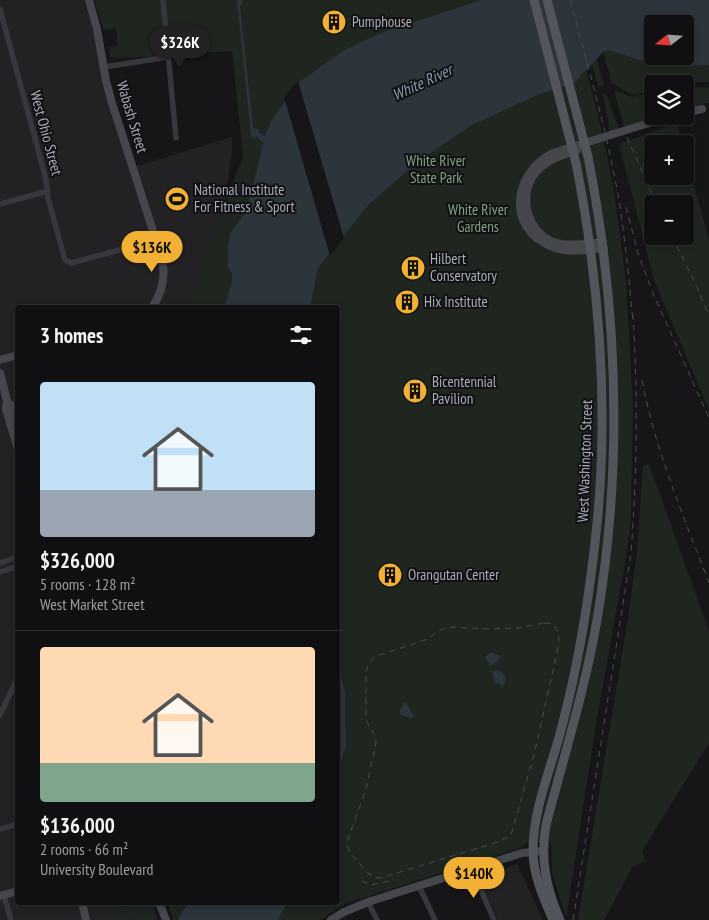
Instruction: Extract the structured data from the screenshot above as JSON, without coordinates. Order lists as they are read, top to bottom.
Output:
{
  "streets": {
    "main road": ["West Washington Street"],
    "street": ["Wabash Street", "West Ohio Street"]
  },
  "crossings": [
    ["Wabash Street", "West Ohio Street"]
  ],
  "water": ["White River"],
  "parks": ["White River State Park", "White River Gardens"],
  "places": {
    "building": [
      "Pumphouse",
      "Hilbert Conservatory",
      "Hix Institute",
      "Bicentennial Pavilion",
      "Orangutan Center"
    ],
    "sports": ["National Institute For Fitness & Sport"]
  },
  "north": "left",
  "page": {
    "map_buttons": ["+", "−"],
    "price": ["$326K", "$136K", "$140K"],
    "heading": "3 homes",
    "list": [
      {
        "name": "$326,000",
        "note": "5 rooms · 128 m² · West Market Street"
      },
      {
        "name": "$136,000",
        "note": "2 rooms · 66 m² · University Boulevard"
      }
    ]
  }
}
